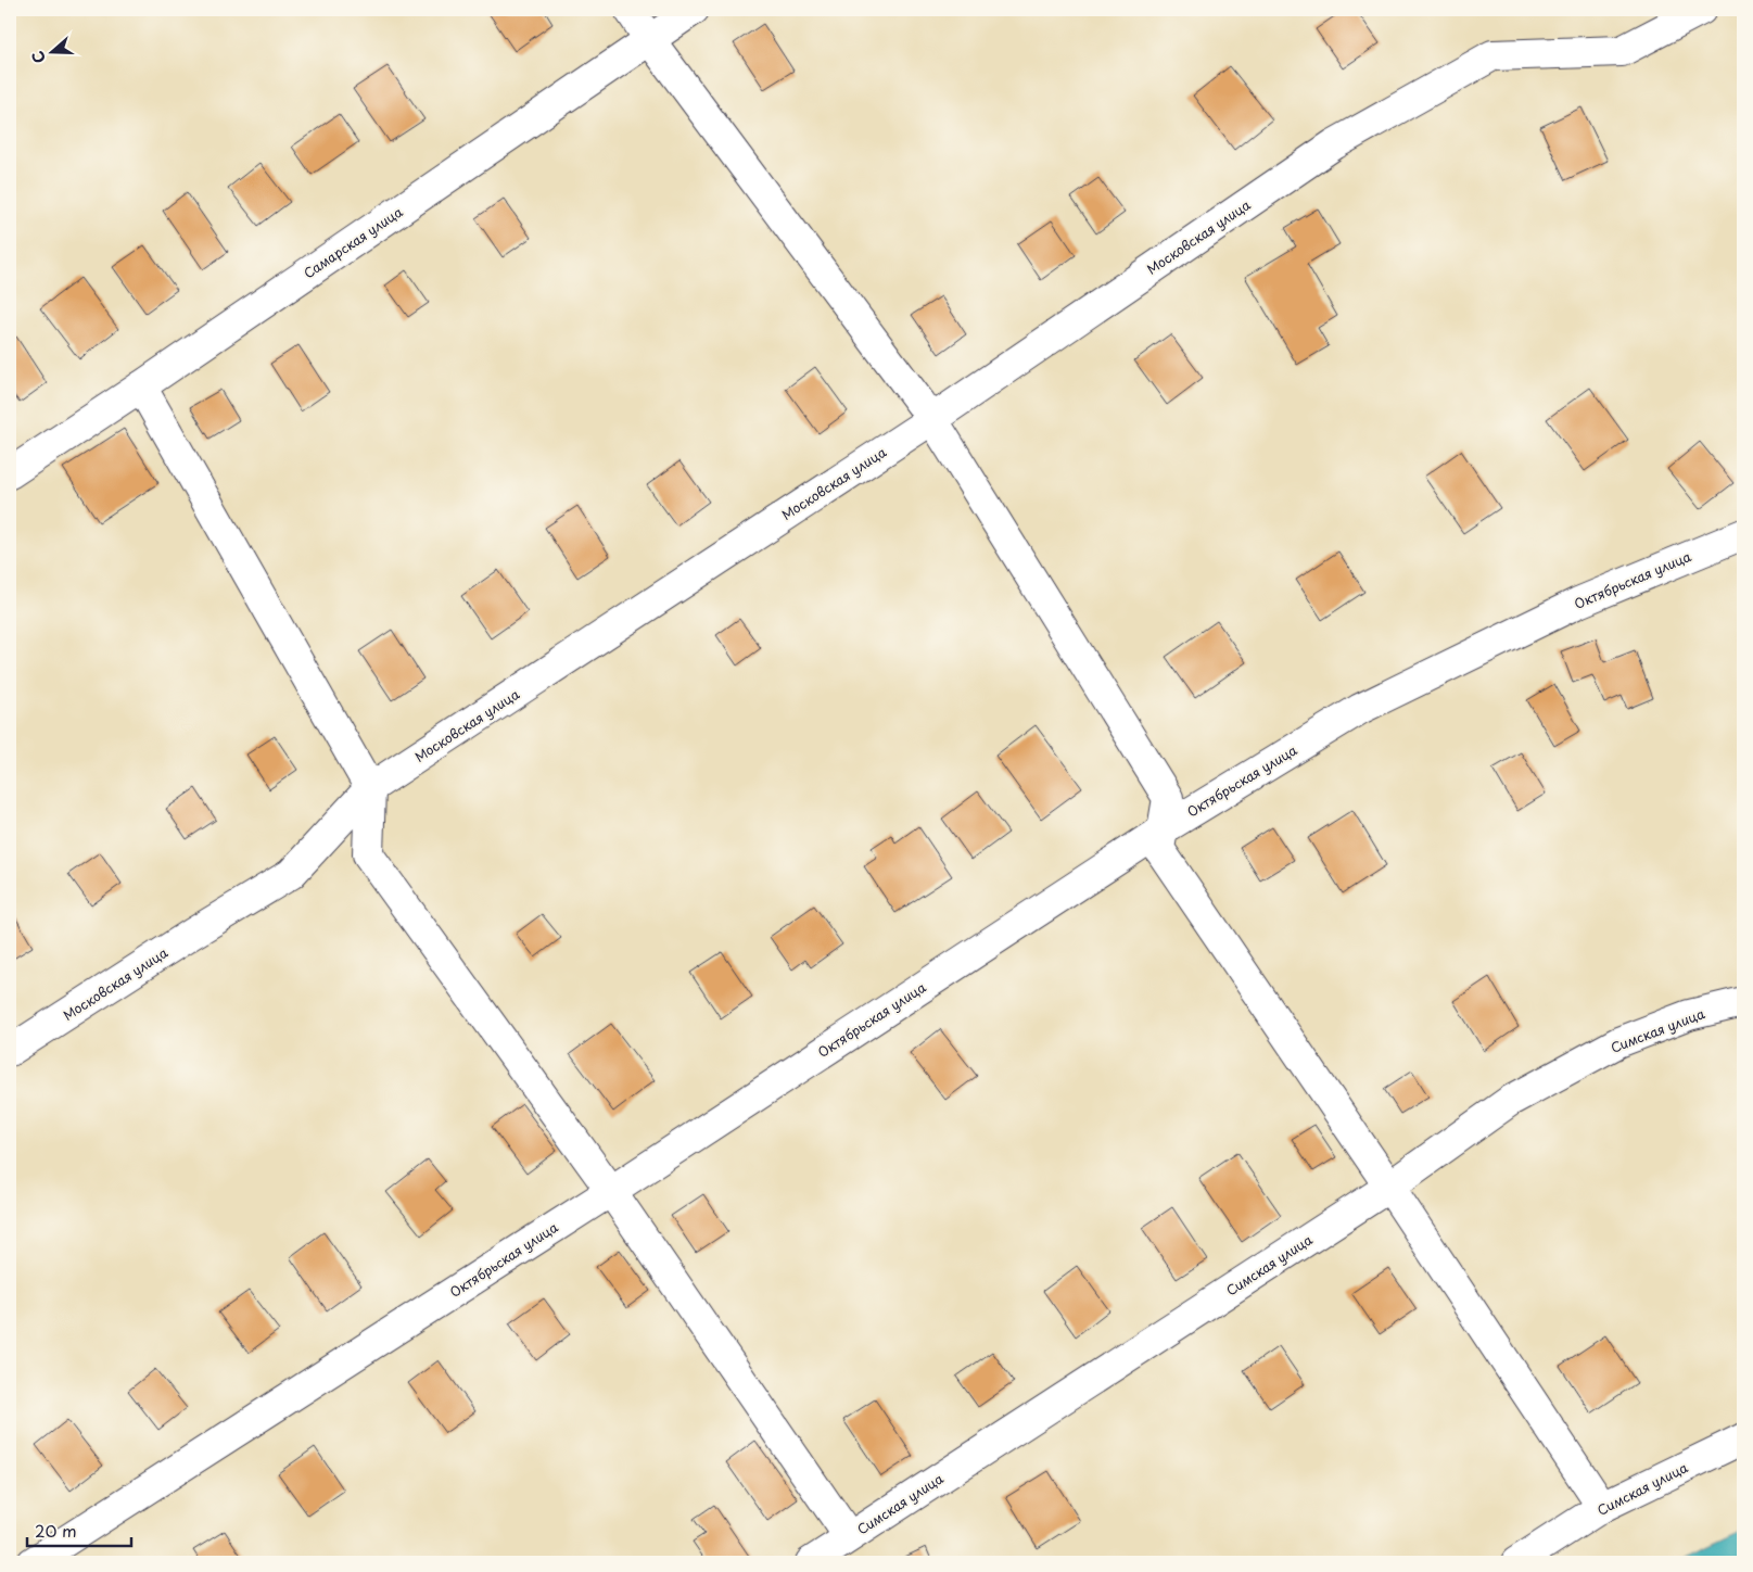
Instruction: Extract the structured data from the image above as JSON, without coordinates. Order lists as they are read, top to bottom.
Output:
{
  "streets": {
    "street": [
      "Московская улица",
      "Самарская улица",
      "Октябрьская улица",
      "Симская улица"
    ]
  },
  "scale_bar": "20 m",
  "north": "left"
}
